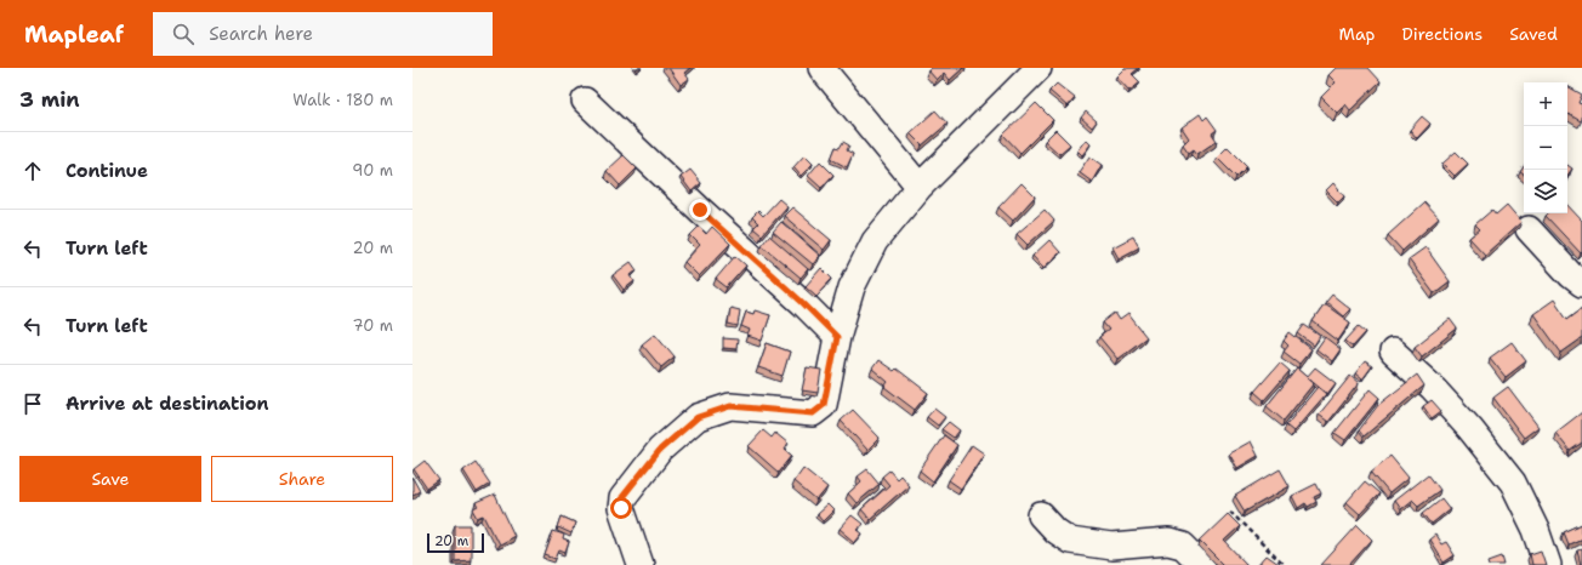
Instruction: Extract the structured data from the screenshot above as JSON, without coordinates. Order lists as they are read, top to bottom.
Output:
{
  "scale_bar": "20 m",
  "page": {
    "header": "Mapleaf",
    "search": "Search here",
    "nav": ["Map", "Directions", "Saved"],
    "heading": ["3 min", "Walk · 180 m"],
    "map_buttons": ["+", "−"],
    "list": [
      ["Continue", "90 m"],
      ["Turn left", "20 m"],
      ["Turn left", "70 m"],
      "Arrive at destination"
    ],
    "buttons": ["Save", "Share"],
    "scale": "20 m"
  }
}
